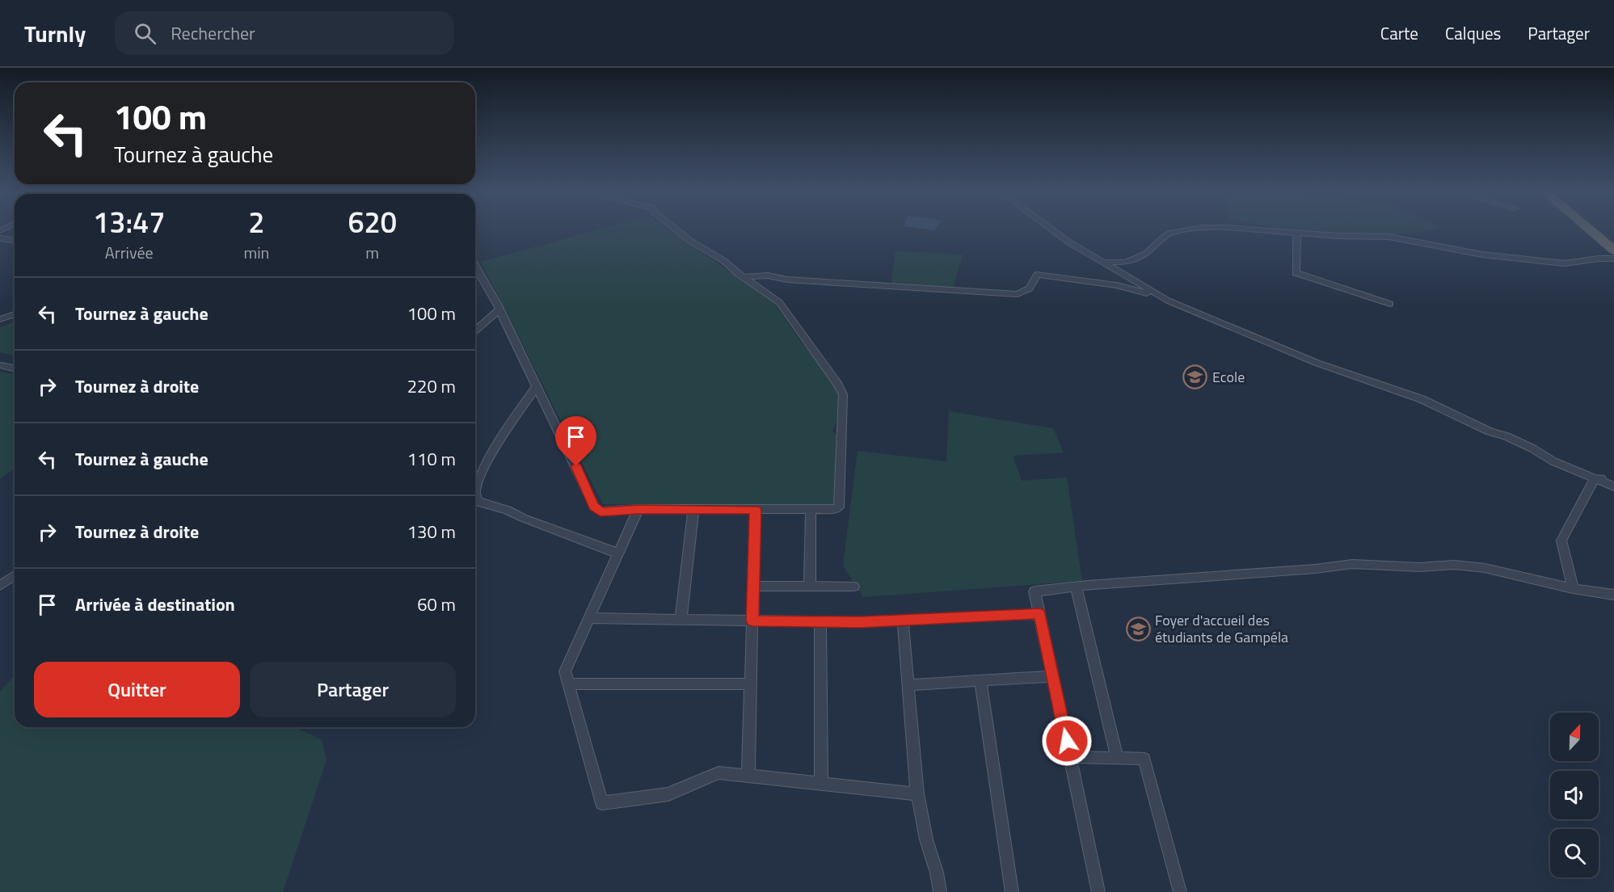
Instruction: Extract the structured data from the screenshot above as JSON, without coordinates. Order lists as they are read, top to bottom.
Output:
{
  "places": {
    "school or university": ["Ecole", "Foyer d'accueil des étudiants de Gampéla"]
  },
  "north": "top",
  "page": {
    "header": "Turnly",
    "search": "Rechercher",
    "nav": ["Carte", "Calques", "Partager"],
    "turn": ["100 m", "Tournez à gauche"],
    "eta": [
      "13:47",
      "Arrivée",
      "2",
      "min",
      "620",
      "m"
    ],
    "list": [
      {
        "name": "Tournez à gauche",
        "value": "100 m"
      },
      {
        "name": "Tournez à droite",
        "value": "220 m"
      },
      {
        "name": "Tournez à gauche",
        "value": "110 m"
      },
      {
        "name": "Tournez à droite",
        "value": "130 m"
      },
      {
        "name": "Arrivée à destination",
        "value": "60 m"
      }
    ],
    "buttons": ["Quitter", "Partager"]
  }
}
